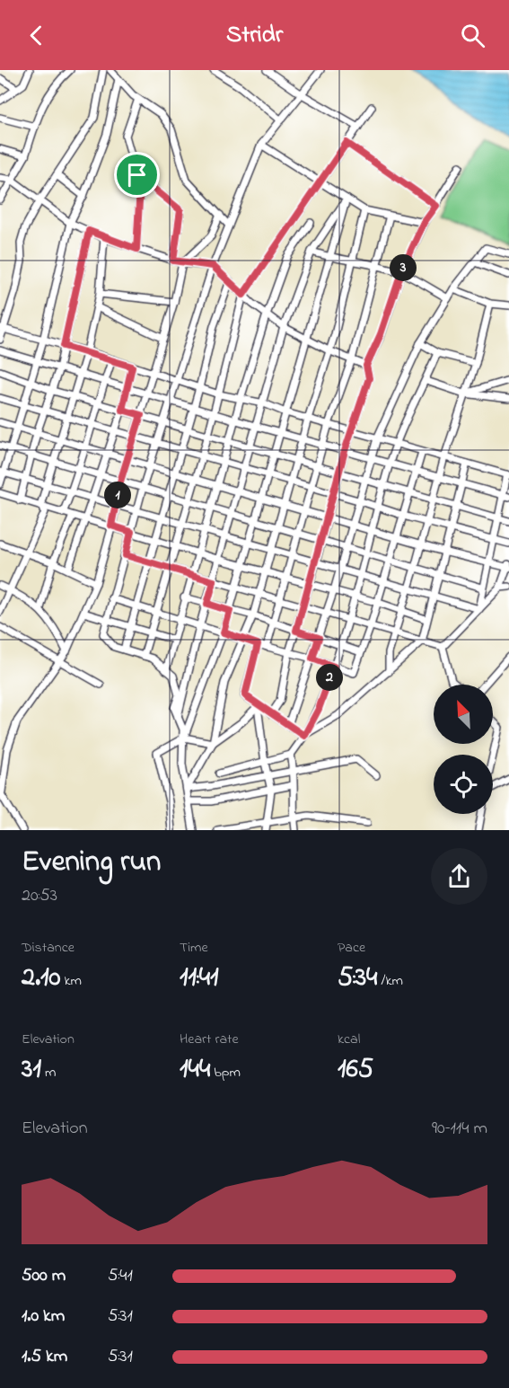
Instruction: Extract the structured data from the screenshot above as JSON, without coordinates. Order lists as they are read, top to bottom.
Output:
{
  "north": "top left",
  "page": {
    "header": "Stridr",
    "pins": ["3", "1", "2"],
    "heading": ["Evening run", "20:53"],
    "stats": [
      ["Distance", "2.10 km"],
      ["Time", "11:41"],
      ["Pace", "5:34 /km"],
      ["Elevation", "31 m"],
      ["Heart rate", "144 bpm"],
      ["kcal", "165"]
    ],
    "chart": ["Elevation", "90–114 m"],
    "list": [
      {
        "name": "500 m",
        "note": "5:41"
      },
      {
        "name": "1.0 km",
        "note": "5:31"
      },
      {
        "name": "1.5 km",
        "note": "5:31"
      }
    ]
  }
}
